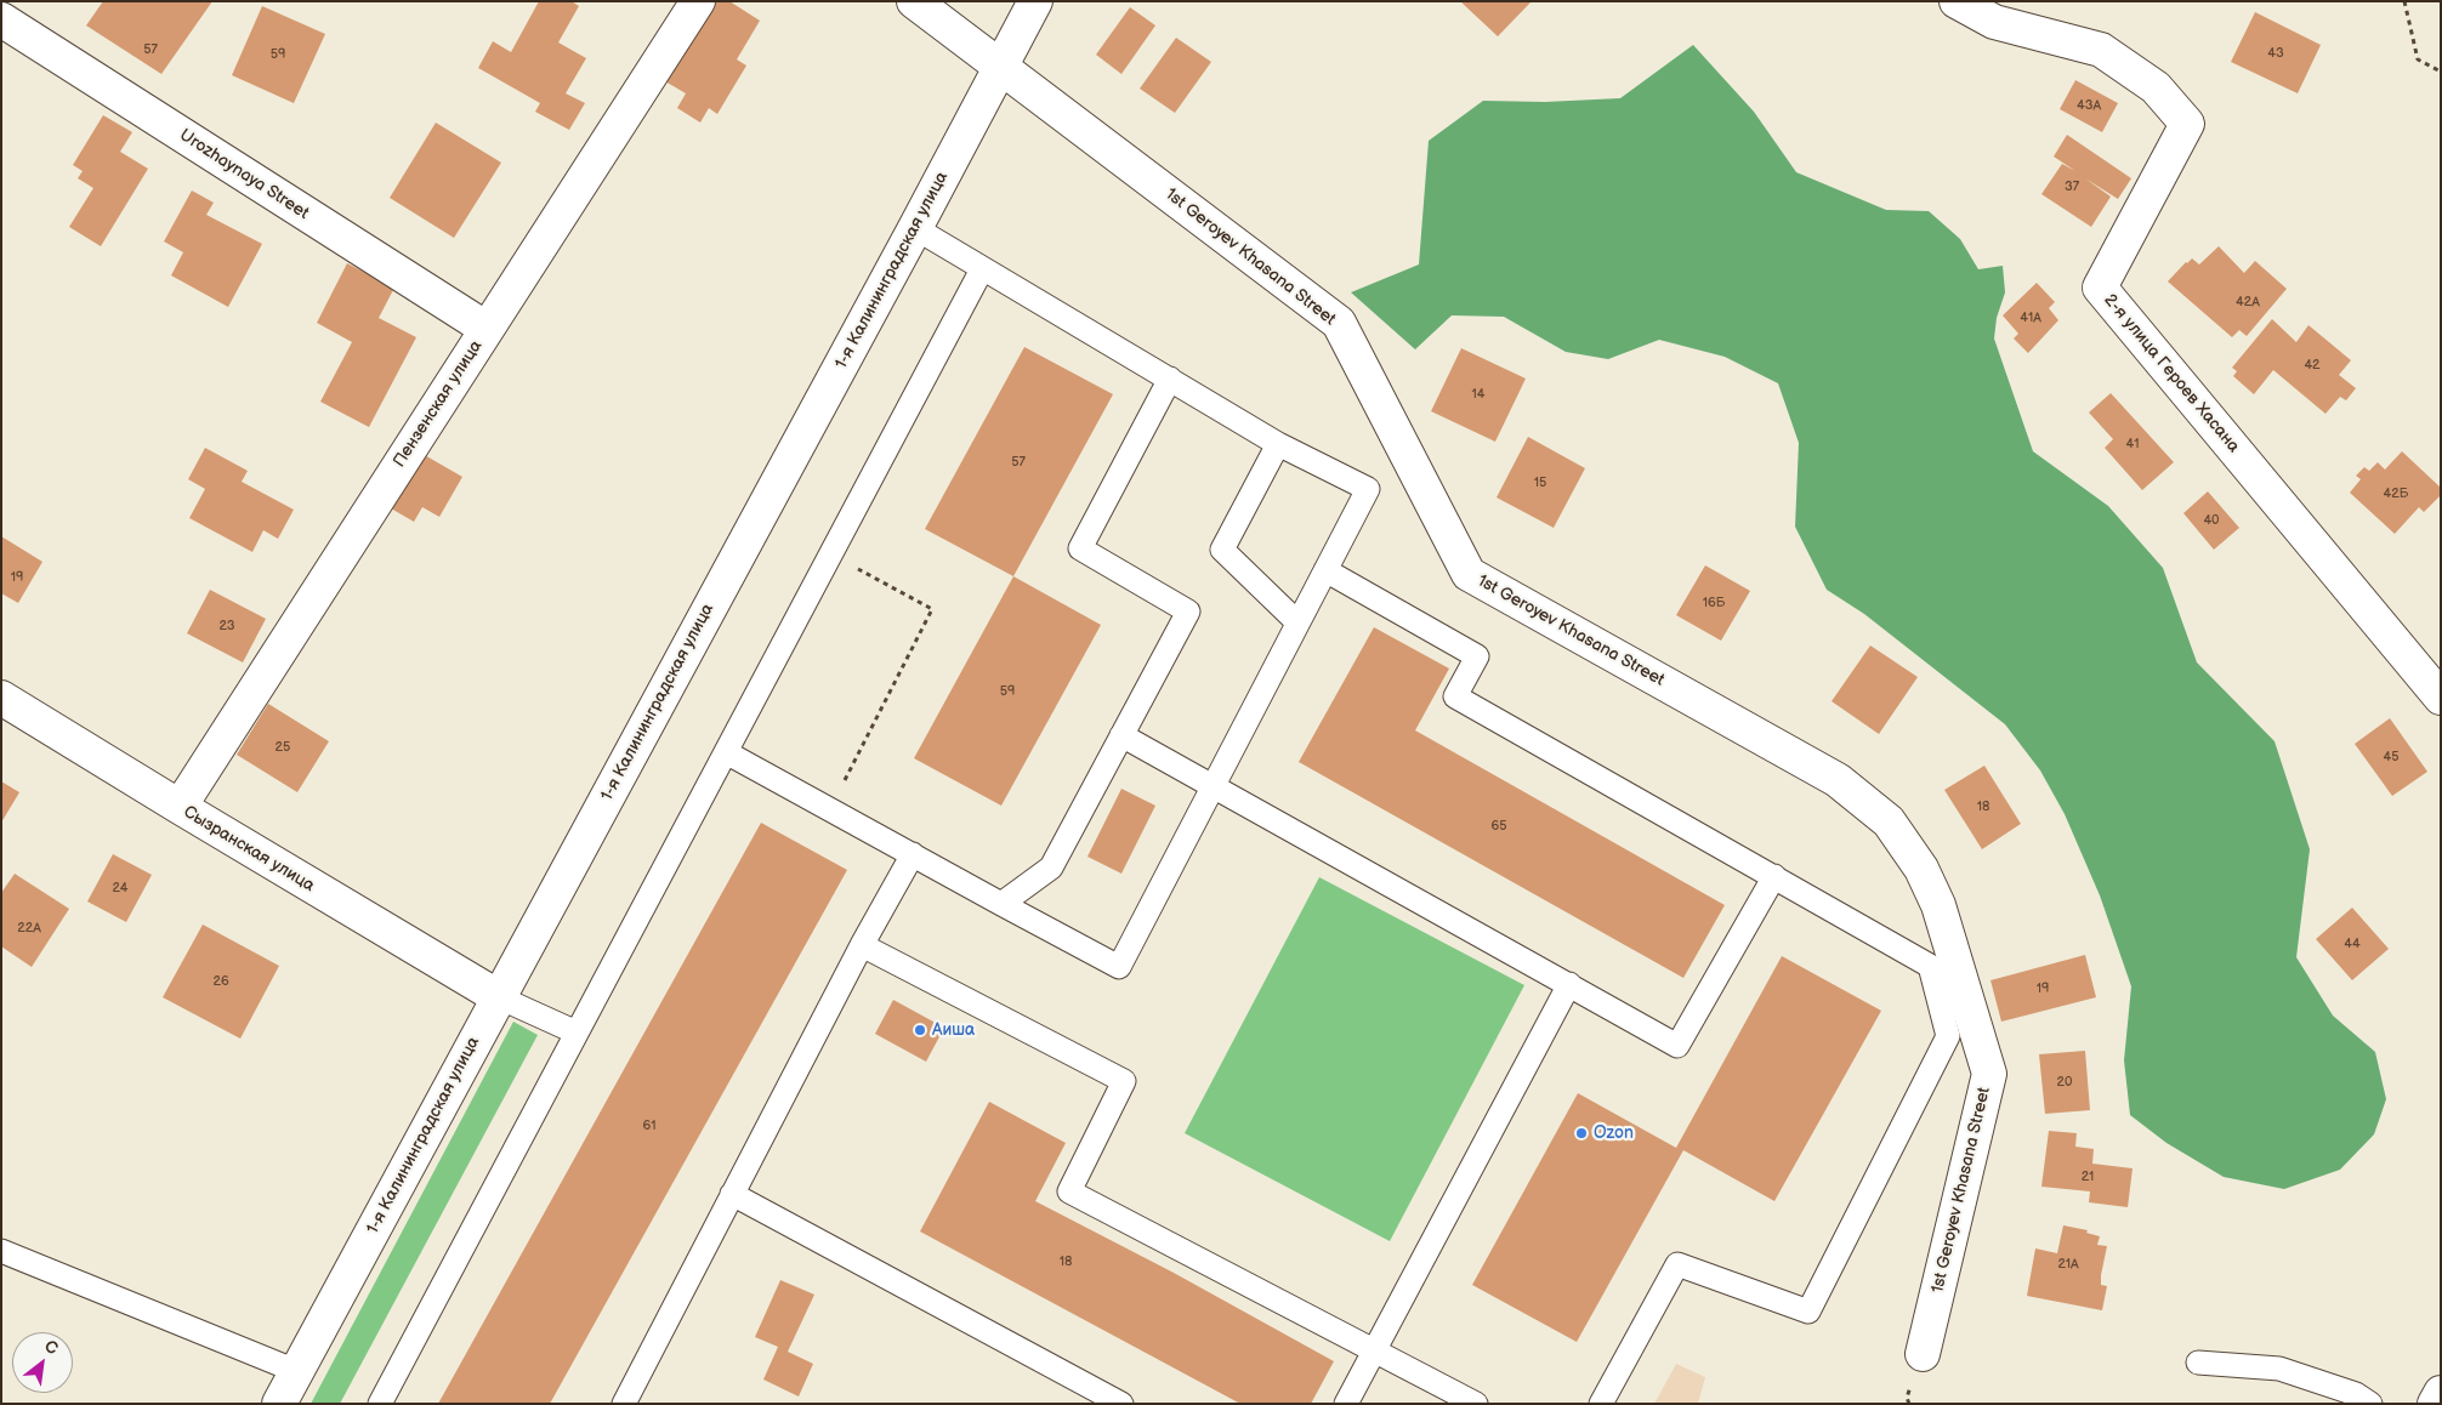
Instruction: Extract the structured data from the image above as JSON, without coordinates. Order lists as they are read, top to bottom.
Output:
{
  "streets": {
    "street": [
      "Urozhaynaya Street",
      "1st Geroyev Khasana Street",
      "1-я Калининградская улица",
      "2-я улица Героев Хасана",
      "Пензенская улица",
      "Сызранская улица"
    ]
  },
  "crossings": [
    ["Urozhaynaya Street", "Пензенская улица"],
    ["1st Geroyev Khasana Street", "1-я Калининградская улица"],
    ["1-я Калининградская улица", "Сызранская улица"],
    ["Пензенская улица", "Сызранская улица"]
  ],
  "places": ["Аиша", "Ozon"],
  "house_numbers": [
    "57",
    "43",
    "59",
    "43А",
    "37",
    "42А",
    "41А",
    "42",
    "14",
    "41",
    "57",
    "15",
    "42Б",
    "40",
    "19",
    "16Б",
    "23",
    "59",
    "25",
    "45",
    "18",
    "65",
    "24",
    "22А",
    "44",
    "26",
    "19",
    "20",
    "61",
    "21",
    "18",
    "21А"
  ],
  "north": "top right"
}
